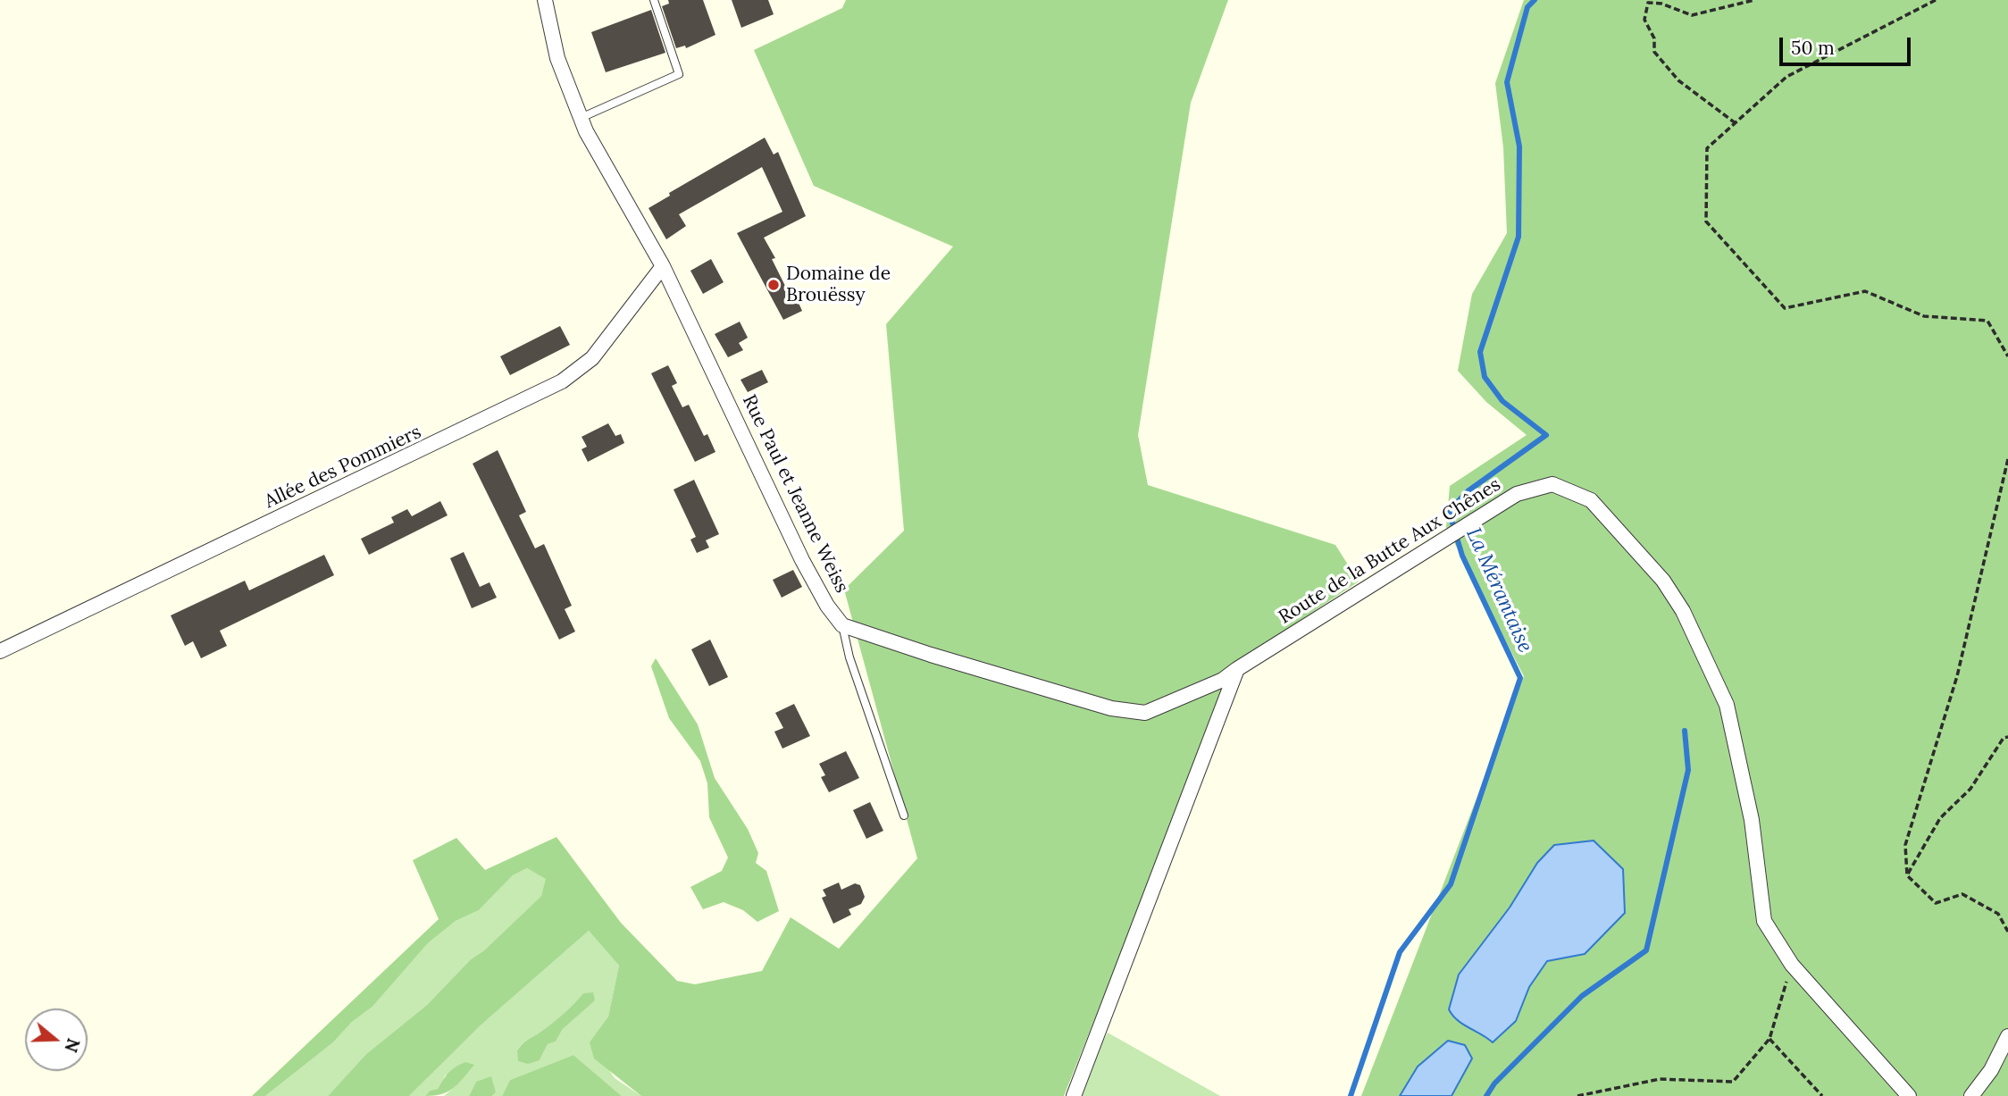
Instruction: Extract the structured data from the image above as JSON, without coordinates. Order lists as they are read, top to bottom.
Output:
{
  "streets": {
    "street": ["Allée des Pommiers", "Rue Paul et Jeanne Weiss", "Route de la Butte Aux Chênes"]
  },
  "crossings": [
    ["Allée des Pommiers", "Rue Paul et Jeanne Weiss"]
  ],
  "water": ["La Mérantaise"],
  "places": ["Domaine de Brouëssy"],
  "scale_bar": "50 m",
  "north": "right"
}
